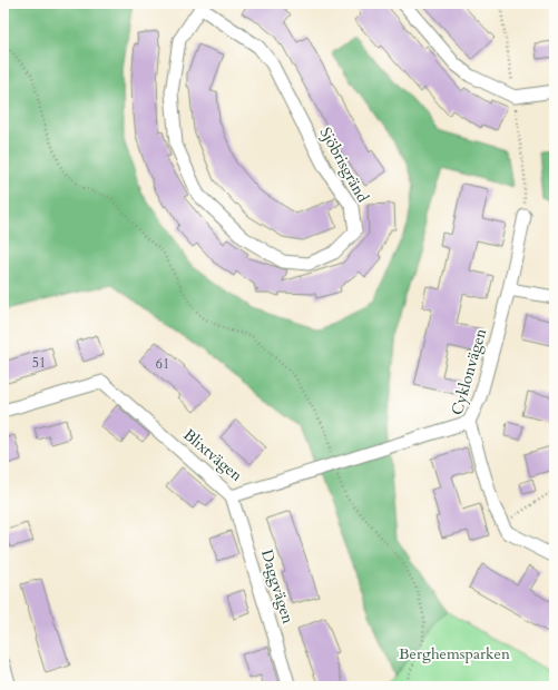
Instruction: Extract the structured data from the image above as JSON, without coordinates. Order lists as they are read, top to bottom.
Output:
{
  "streets": {
    "street": [
      "Sjöbrisgränd",
      "Cyklonvägen",
      "Blixtvägen",
      "Daggvägen"
    ]
  },
  "crossings": [
    ["Cyklonvägen", "Blixtvägen"],
    ["Blixtvägen", "Daggvägen"]
  ],
  "parks": ["Berghemsparken"],
  "house_numbers": ["51", "61"]
}
